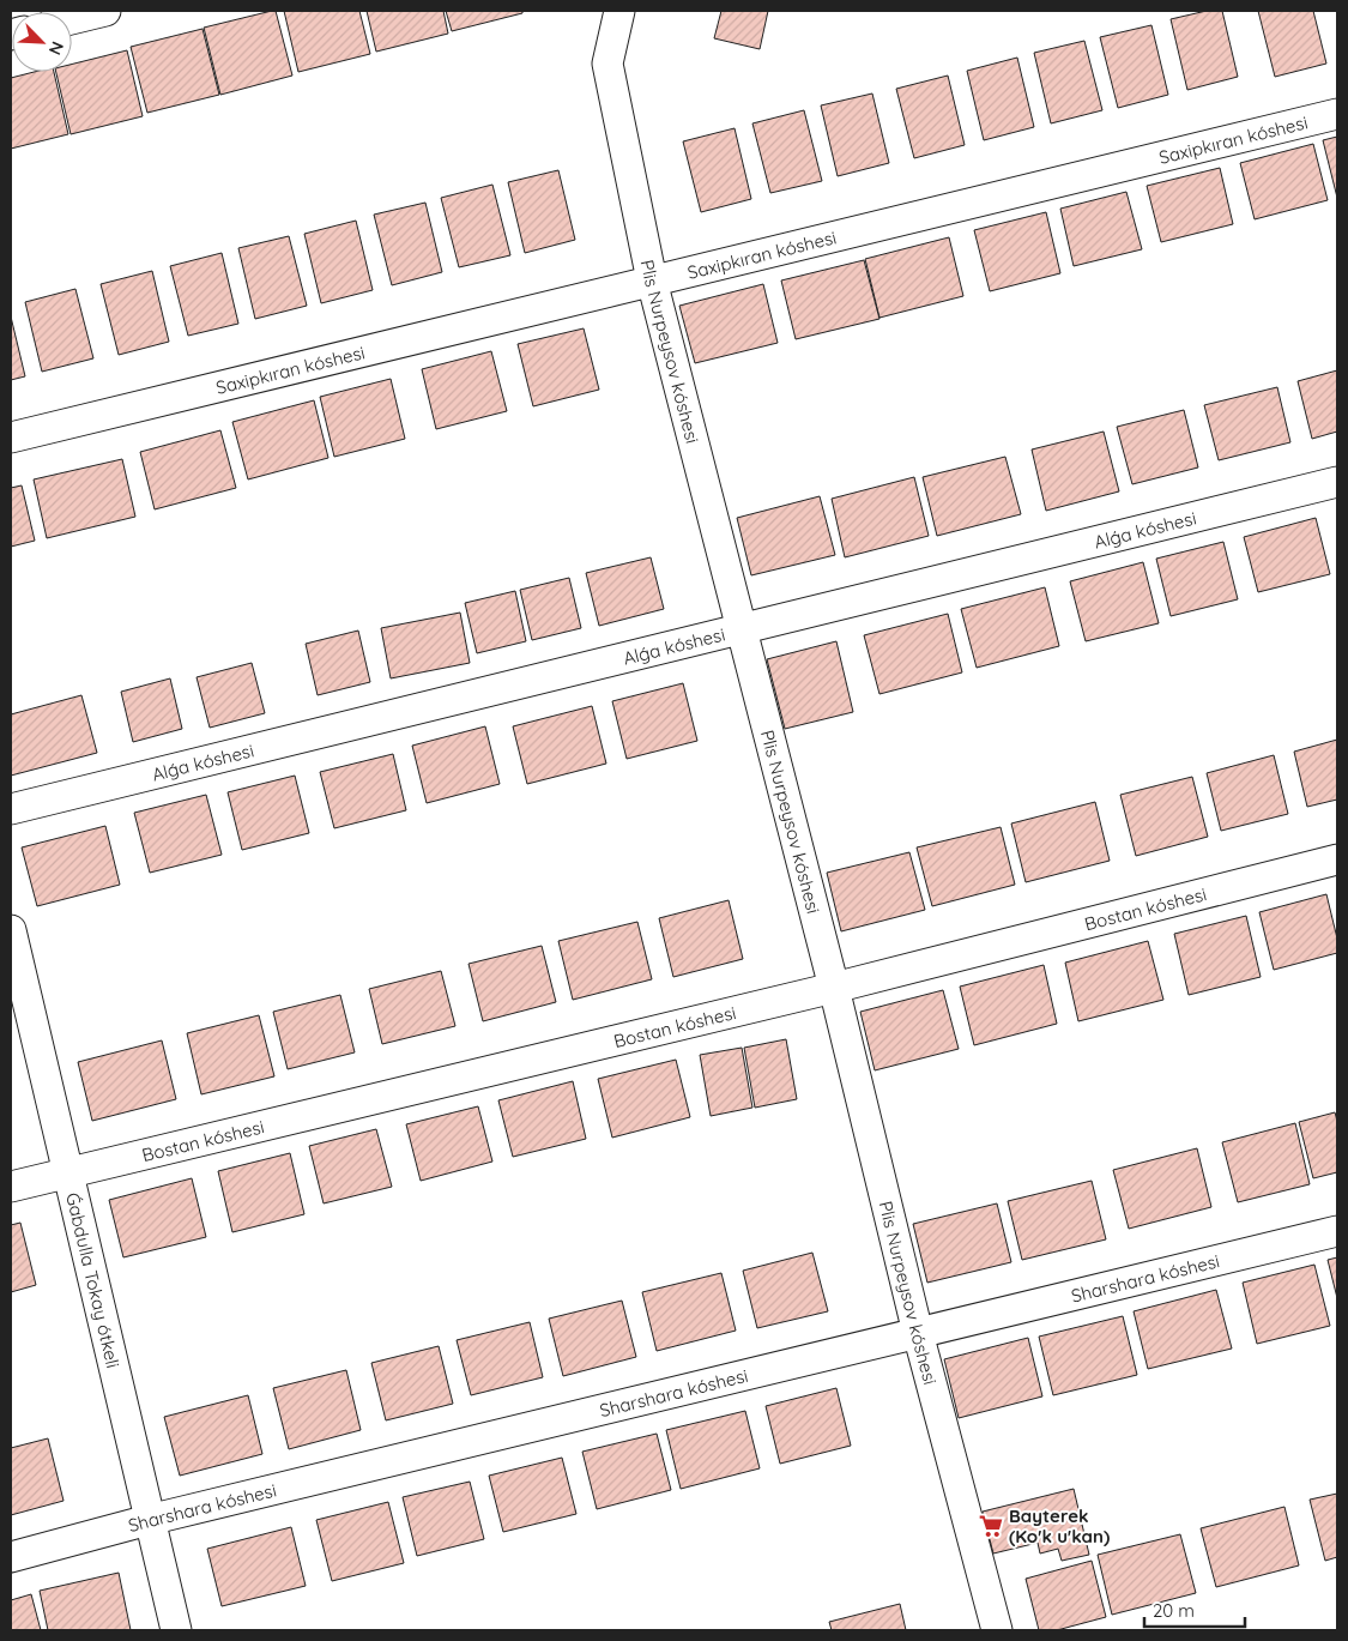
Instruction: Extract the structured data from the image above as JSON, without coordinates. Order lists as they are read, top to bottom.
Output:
{
  "streets": {
    "street": [
      "Saxipkıran kóshesi",
      "Plis Nurpeysov kóshesi",
      "Alǵa kóshesi",
      "Bostan kóshesi",
      "Sharshara kóshesi",
      "Ǵabdulla Tokay ótkeli"
    ]
  },
  "crossings": [
    ["Saxipkıran kóshesi", "Plis Nurpeysov kóshesi"],
    ["Plis Nurpeysov kóshesi", "Alǵa kóshesi"],
    ["Plis Nurpeysov kóshesi", "Bostan kóshesi"],
    ["Plis Nurpeysov kóshesi", "Sharshara kóshesi"],
    ["Bostan kóshesi", "Ǵabdulla Tokay ótkeli"],
    ["Sharshara kóshesi", "Ǵabdulla Tokay ótkeli"]
  ],
  "places": {
    "supermarket": ["Bayterek (Ko'k u'kan)"]
  },
  "scale_bar": "20 m",
  "north": "bottom right"
}
